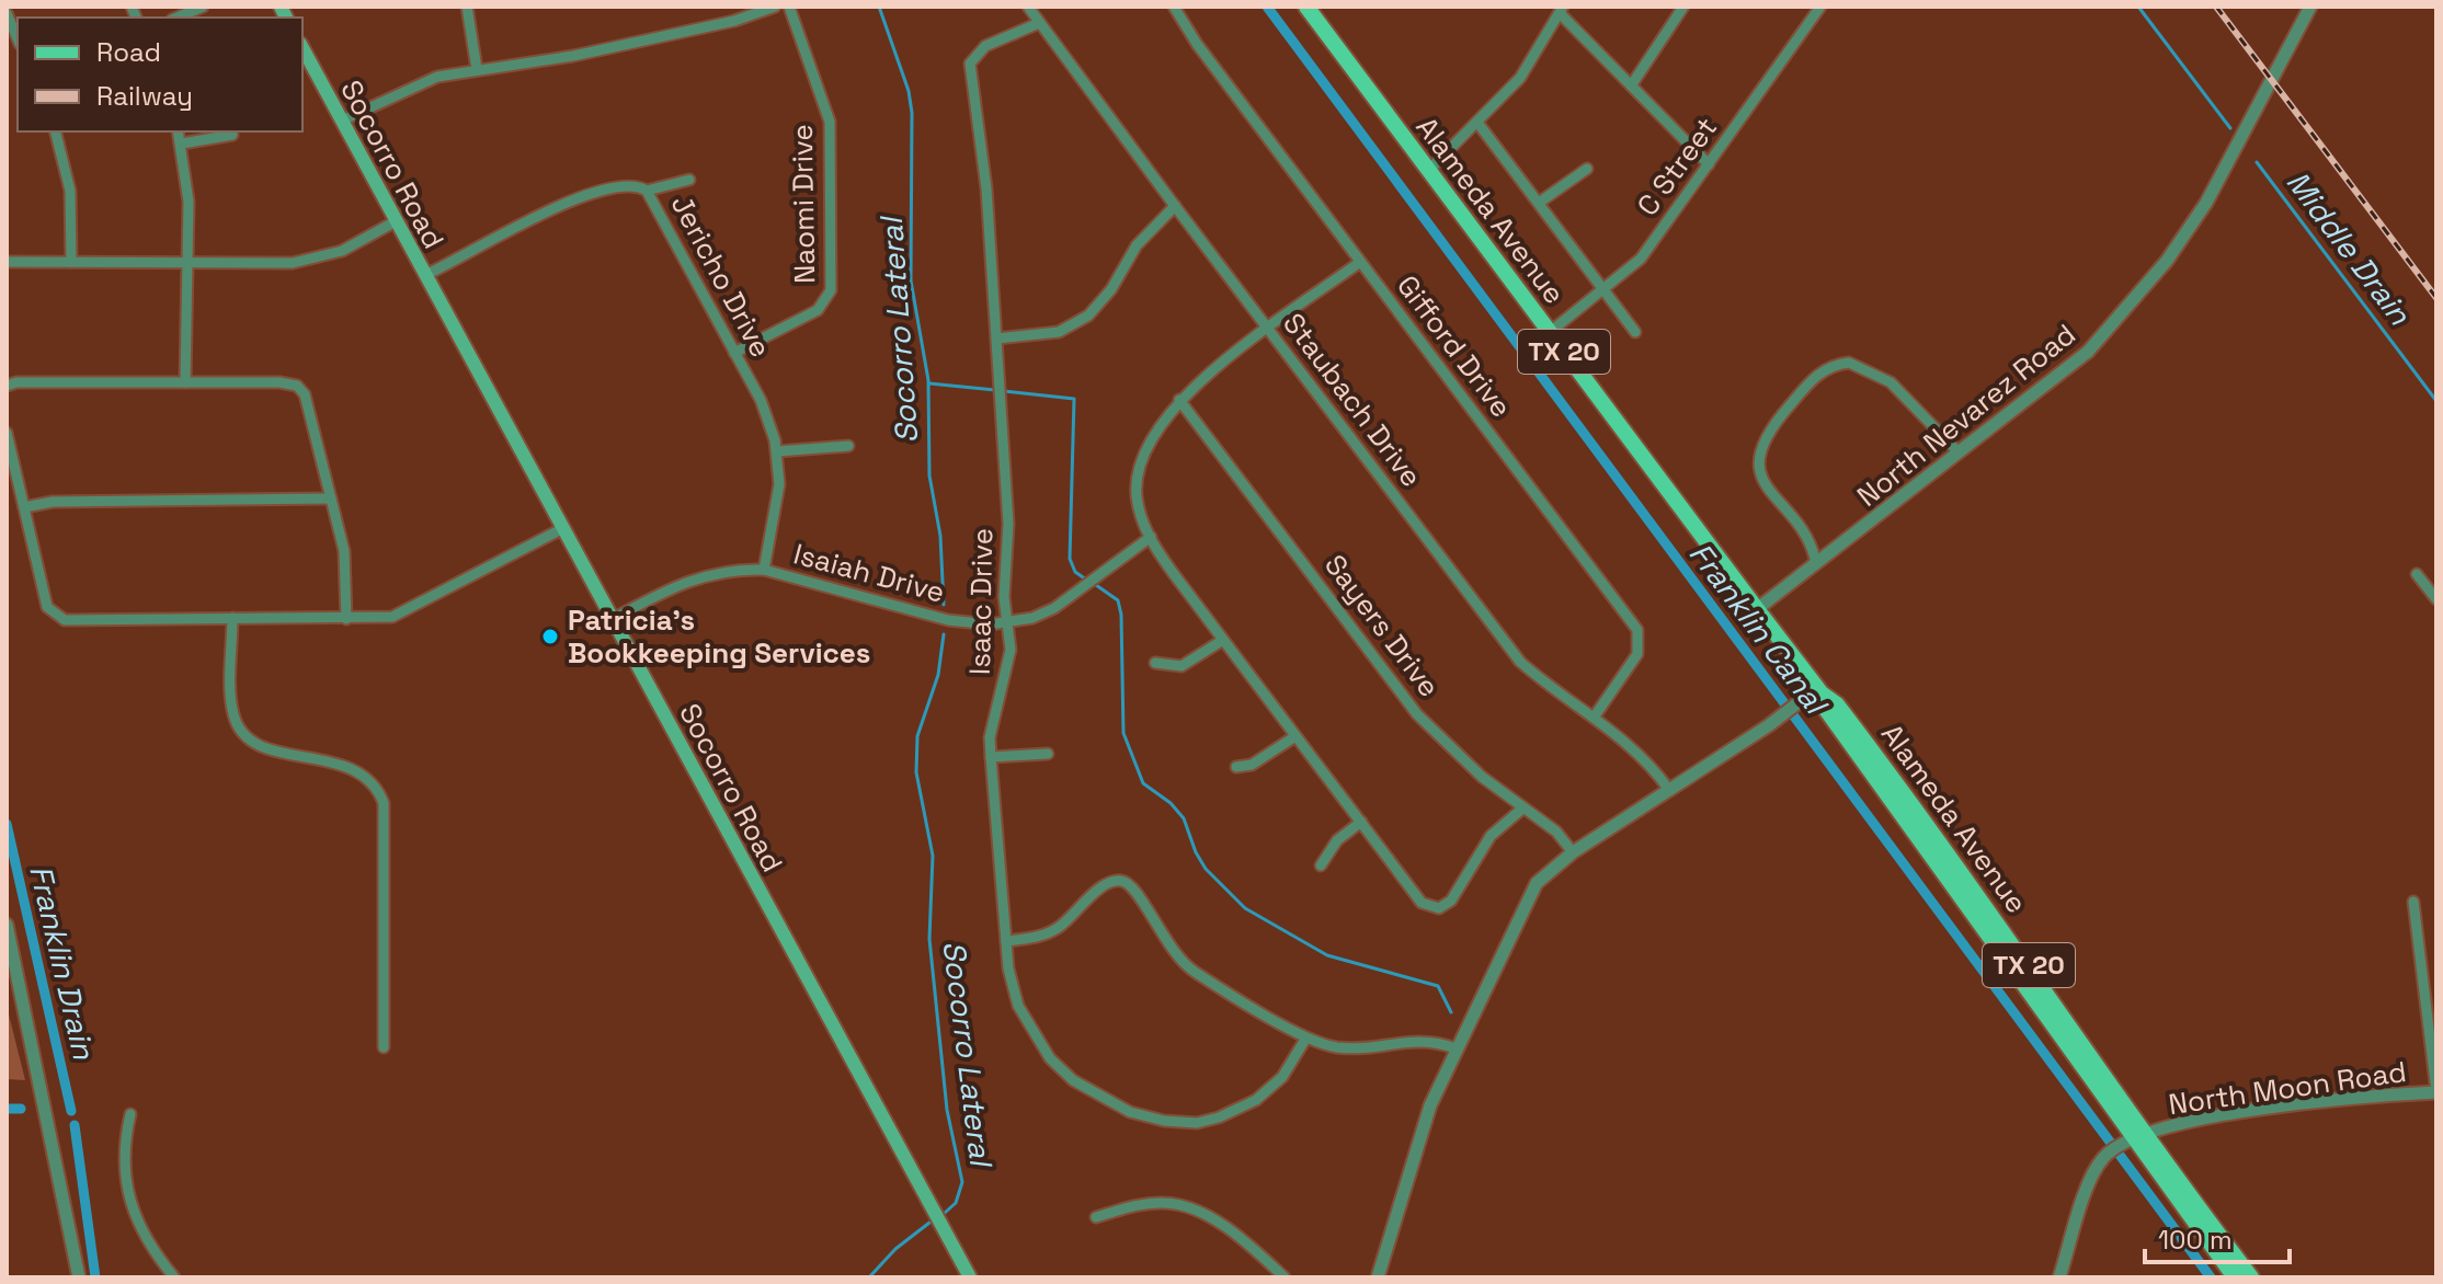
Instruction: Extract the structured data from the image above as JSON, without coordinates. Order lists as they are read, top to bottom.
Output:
{
  "streets": {
    "main road": ["Socorro Road", "Alameda Avenue", "TX 20"],
    "street": [
      "C Street",
      "Naomi Drive",
      "Jericho Drive",
      "Gifford Drive",
      "Staubach Drive",
      "North Nevarez Road",
      "Isaiah Drive",
      "Isaac Drive",
      "Sayers Drive",
      "North Moon Road"
    ]
  },
  "crossings": [
    ["Socorro Road", "Jericho Drive"],
    ["Socorro Road", "Isaiah Drive"],
    ["C Street", "Alameda Avenue"],
    ["Naomi Drive", "Jericho Drive"],
    ["Alameda Avenue", "North Nevarez Road"],
    ["Alameda Avenue", "North Moon Road"],
    ["Jericho Drive", "Isaiah Drive"],
    ["Gifford Drive", "Staubach Drive"],
    ["Staubach Drive", "Isaac Drive"],
    ["Isaiah Drive", "Isaac Drive"]
  ],
  "water": [
    "Middle Drain",
    "Socorro Lateral",
    "Franklin Canal",
    "Franklin Drain"
  ],
  "places": ["Patricia's Bookkeeping Services"],
  "legend": ["Road", "Railway"],
  "scale_bar": "100 m"
}
